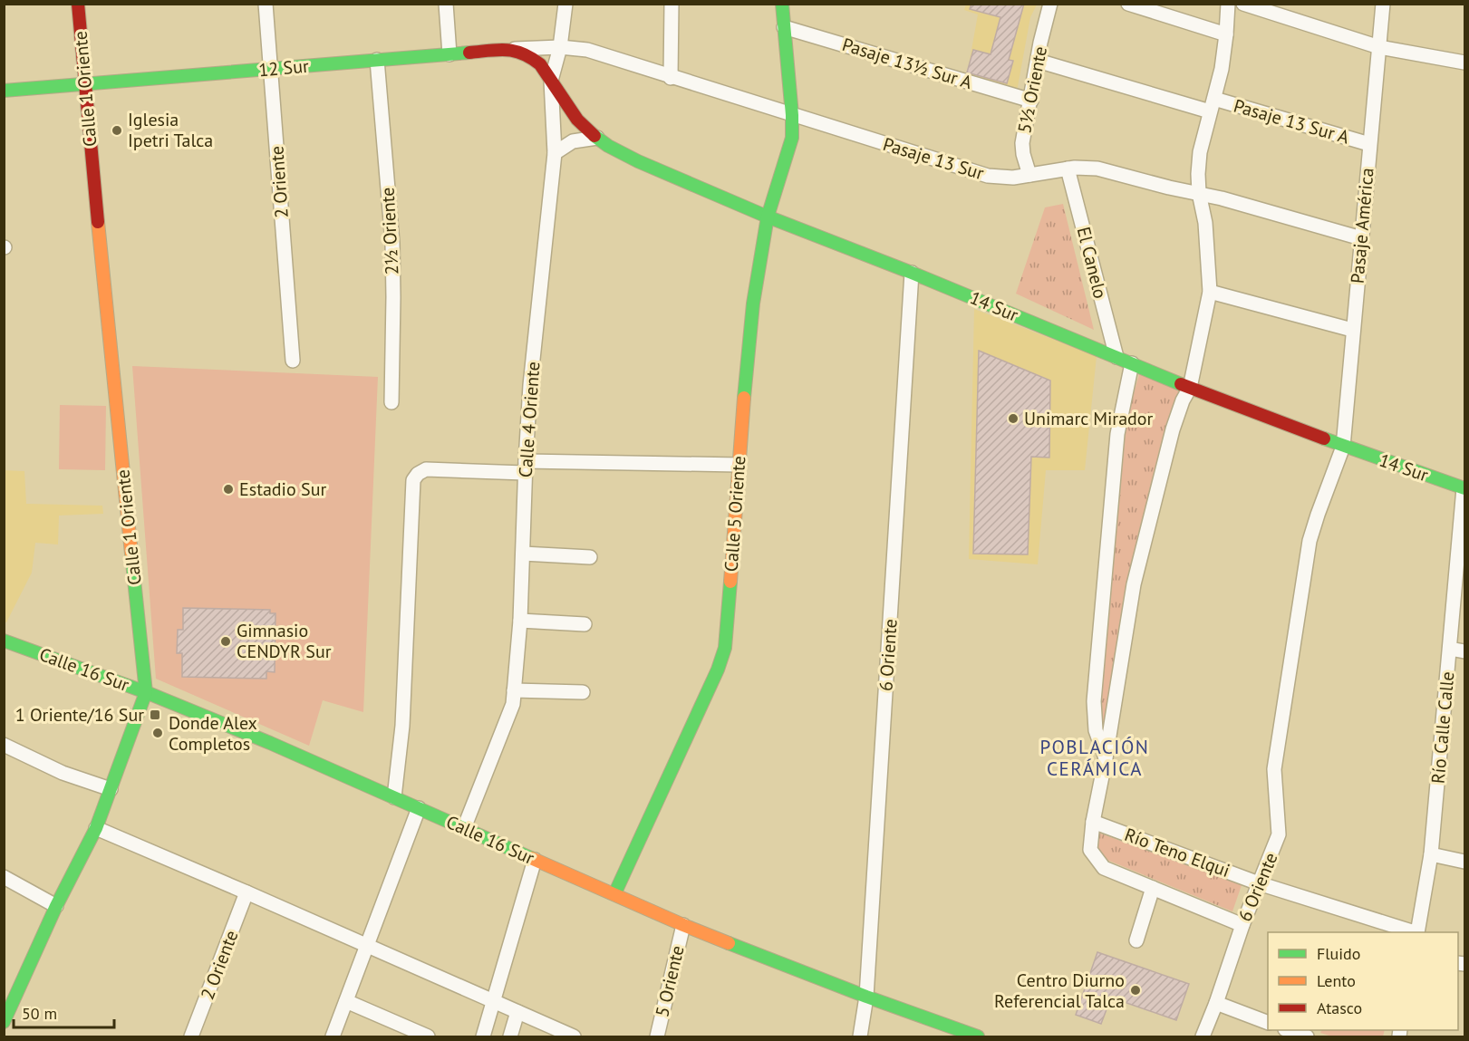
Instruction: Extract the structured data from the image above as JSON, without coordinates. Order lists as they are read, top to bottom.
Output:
{
  "streets": {
    "main road": [
      "12 Sur",
      "Calle 1 Oriente",
      "14 Sur",
      "Calle 5 Oriente",
      "Calle 16 Sur"
    ],
    "street": [
      "Pasaje 13½ Sur A",
      "5½ Oriente",
      "Pasaje 13 Sur A",
      "Pasaje 13 Sur",
      "2 Oriente",
      "Pasaje América",
      "2½ Oriente",
      "El Canelo",
      "Calle 4 Oriente",
      "6 Oriente",
      "Río Calle Calle",
      "Río Teno Elqui",
      "5 Oriente"
    ]
  },
  "crossings": [
    ["Pasaje 13½ Sur A", "5½ Oriente"],
    ["Pasaje 13½ Sur A", "Calle 5 Oriente"],
    ["12 Sur", "Calle 1 Oriente"],
    ["12 Sur", "Pasaje 13 Sur"],
    ["12 Sur", "2 Oriente"],
    ["12 Sur", "2½ Oriente"],
    ["12 Sur", "14 Sur"],
    ["12 Sur", "Calle 4 Oriente"],
    ["Calle 1 Oriente", "Calle 16 Sur"],
    ["5½ Oriente", "Pasaje 13 Sur A"],
    ["5½ Oriente", "Pasaje 13 Sur"],
    ["Pasaje 13 Sur A", "Pasaje América"],
    ["Pasaje 13 Sur", "Pasaje América"],
    ["Pasaje 13 Sur", "El Canelo"],
    ["Pasaje 13 Sur", "Calle 4 Oriente"],
    ["Pasaje 13 Sur", "Calle 5 Oriente"],
    ["Pasaje América", "14 Sur"],
    ["Pasaje América", "6 Oriente"],
    ["El Canelo", "14 Sur"],
    ["14 Sur", "Calle 4 Oriente"],
    ["14 Sur", "Calle 5 Oriente"],
    ["14 Sur", "6 Oriente"],
    ["14 Sur", "Río Calle Calle"],
    ["Calle 4 Oriente", "Calle 16 Sur"],
    ["Calle 5 Oriente", "Calle 16 Sur"],
    ["6 Oriente", "Calle 16 Sur"],
    ["6 Oriente", "Río Teno Elqui"],
    ["Calle 16 Sur", "5 Oriente"]
  ],
  "districts": ["POBLACIÓN CERÁMICA"],
  "places": {
    "other": [
      "Iglesia Ipetri Talca",
      "Unimarc Mirador",
      "Estadio Sur",
      "Gimnasio CENDYR Sur",
      "Donde Alex Completos",
      "Centro Diurno Referencial Talca"
    ],
    "transit": ["1 Oriente/16 Sur"]
  },
  "legend": ["Fluido", "Lento", "Atasco"],
  "scale_bar": "50 m"
}
